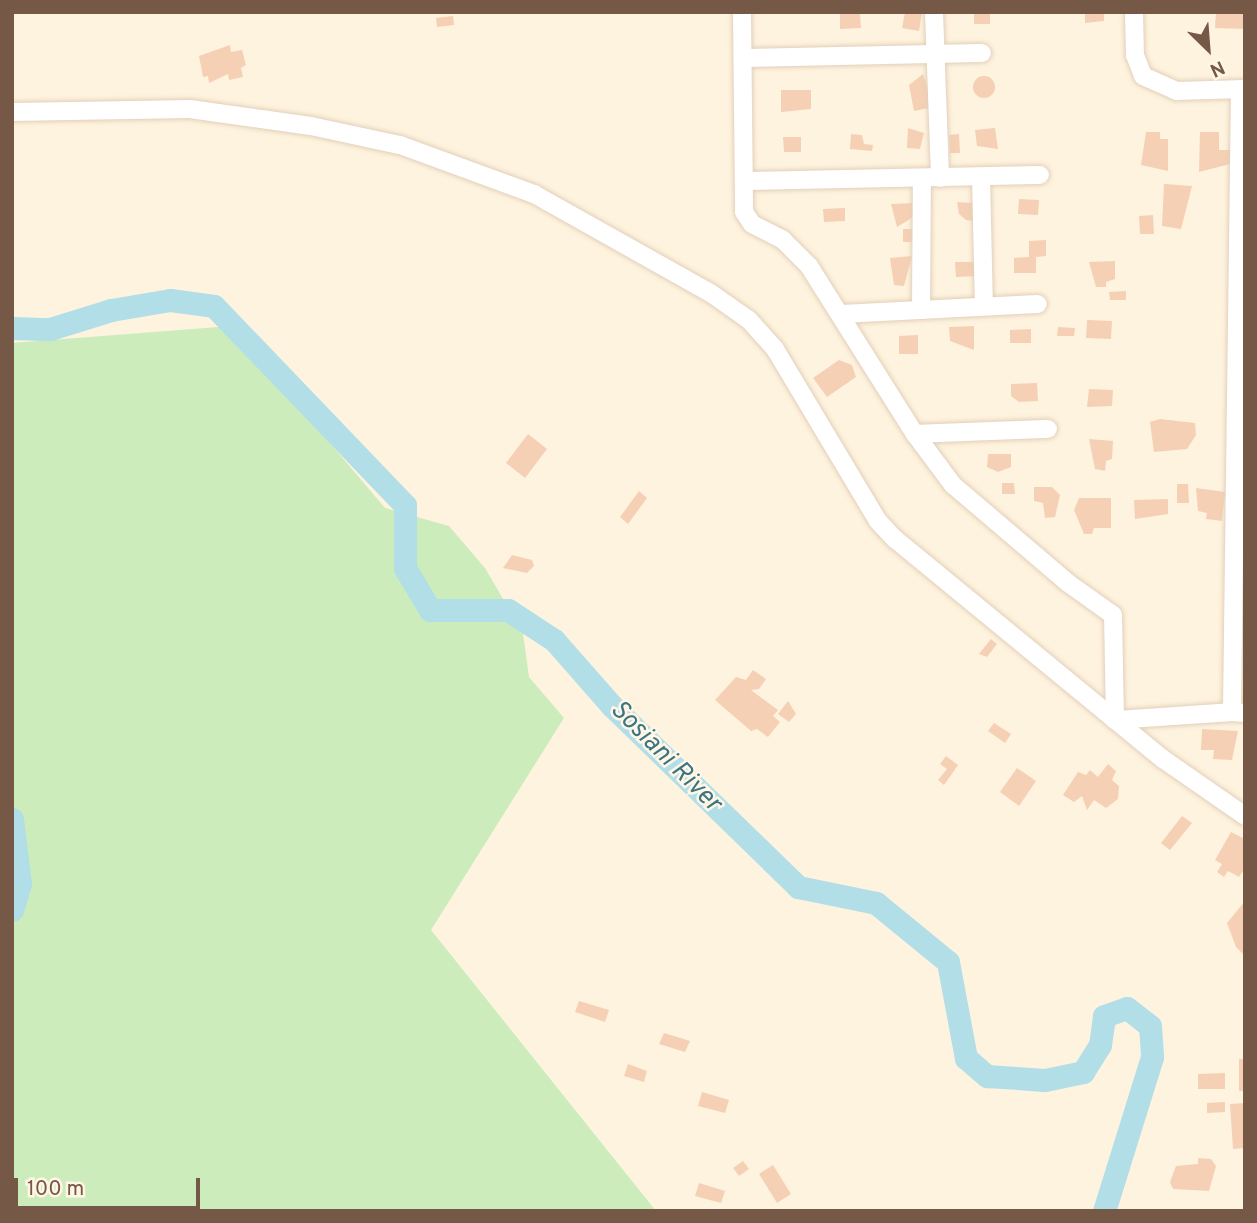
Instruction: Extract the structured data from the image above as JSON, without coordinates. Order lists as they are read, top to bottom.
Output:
{
  "water": ["Sosiani River"],
  "scale_bar": "100 m",
  "north": "bottom right"
}
